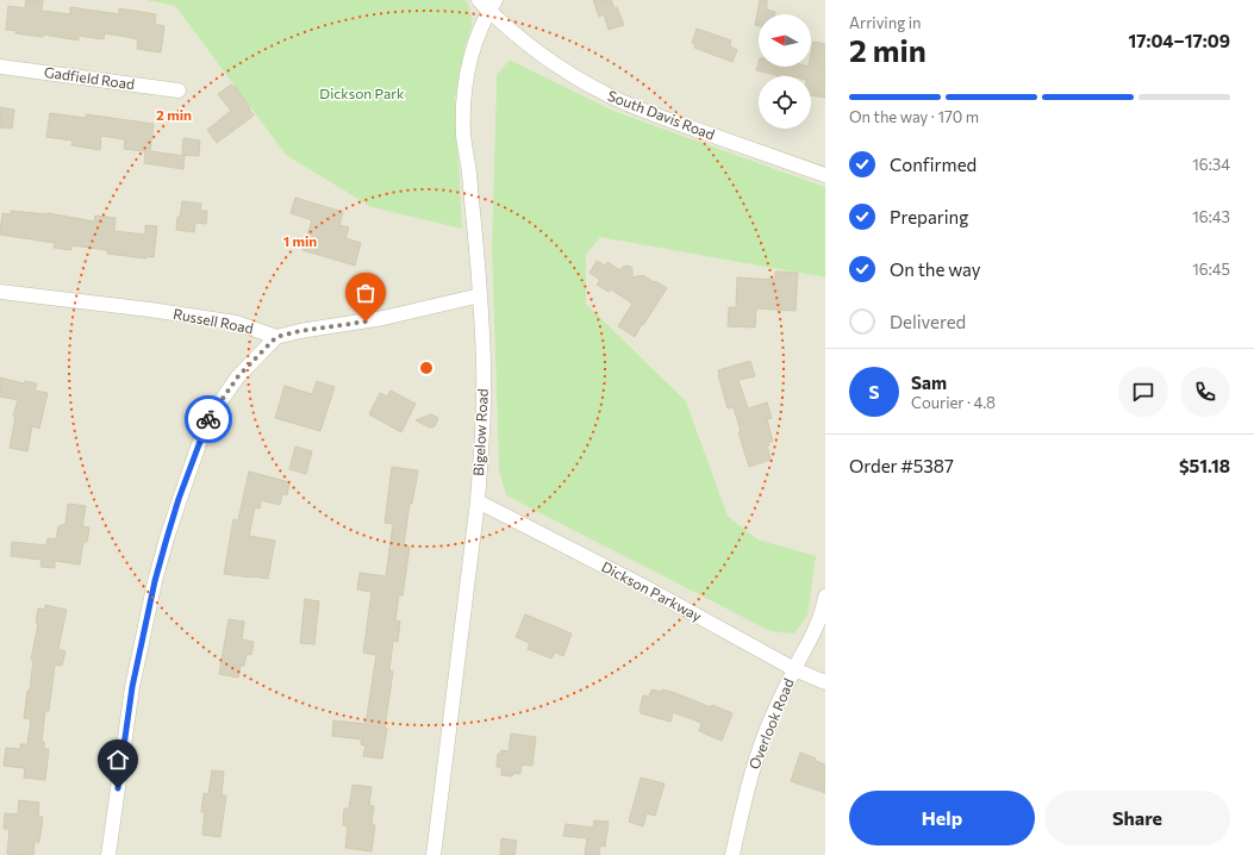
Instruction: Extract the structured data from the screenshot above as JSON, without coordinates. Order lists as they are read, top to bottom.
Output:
{
  "streets": {
    "street": [
      "Gadfield Road",
      "South Davis Road",
      "Russell Road",
      "Bigelow Road",
      "Dickson Parkway",
      "Overlook Road"
    ]
  },
  "crossings": [
    ["South Davis Road", "Bigelow Road"],
    ["Bigelow Road", "Dickson Parkway"],
    ["Dickson Parkway", "Overlook Road"]
  ],
  "parks": ["Dickson Park"],
  "north": "left",
  "page": {
    "heading": ["2 min", "Arriving in", "17:04–17:09"],
    "panel": [
      "Sam",
      "Courier · 4.8",
      "Order #5387",
      "$51.18"
    ],
    "bar": "On the way · 170 m",
    "list": [
      ["Confirmed", "16:34"],
      ["Preparing", "16:43"],
      ["On the way", "16:45"],
      "Delivered"
    ],
    "round": "S",
    "buttons": ["Help", "Share"]
  },
  "rings": ["2 min", "1 min"]
}
